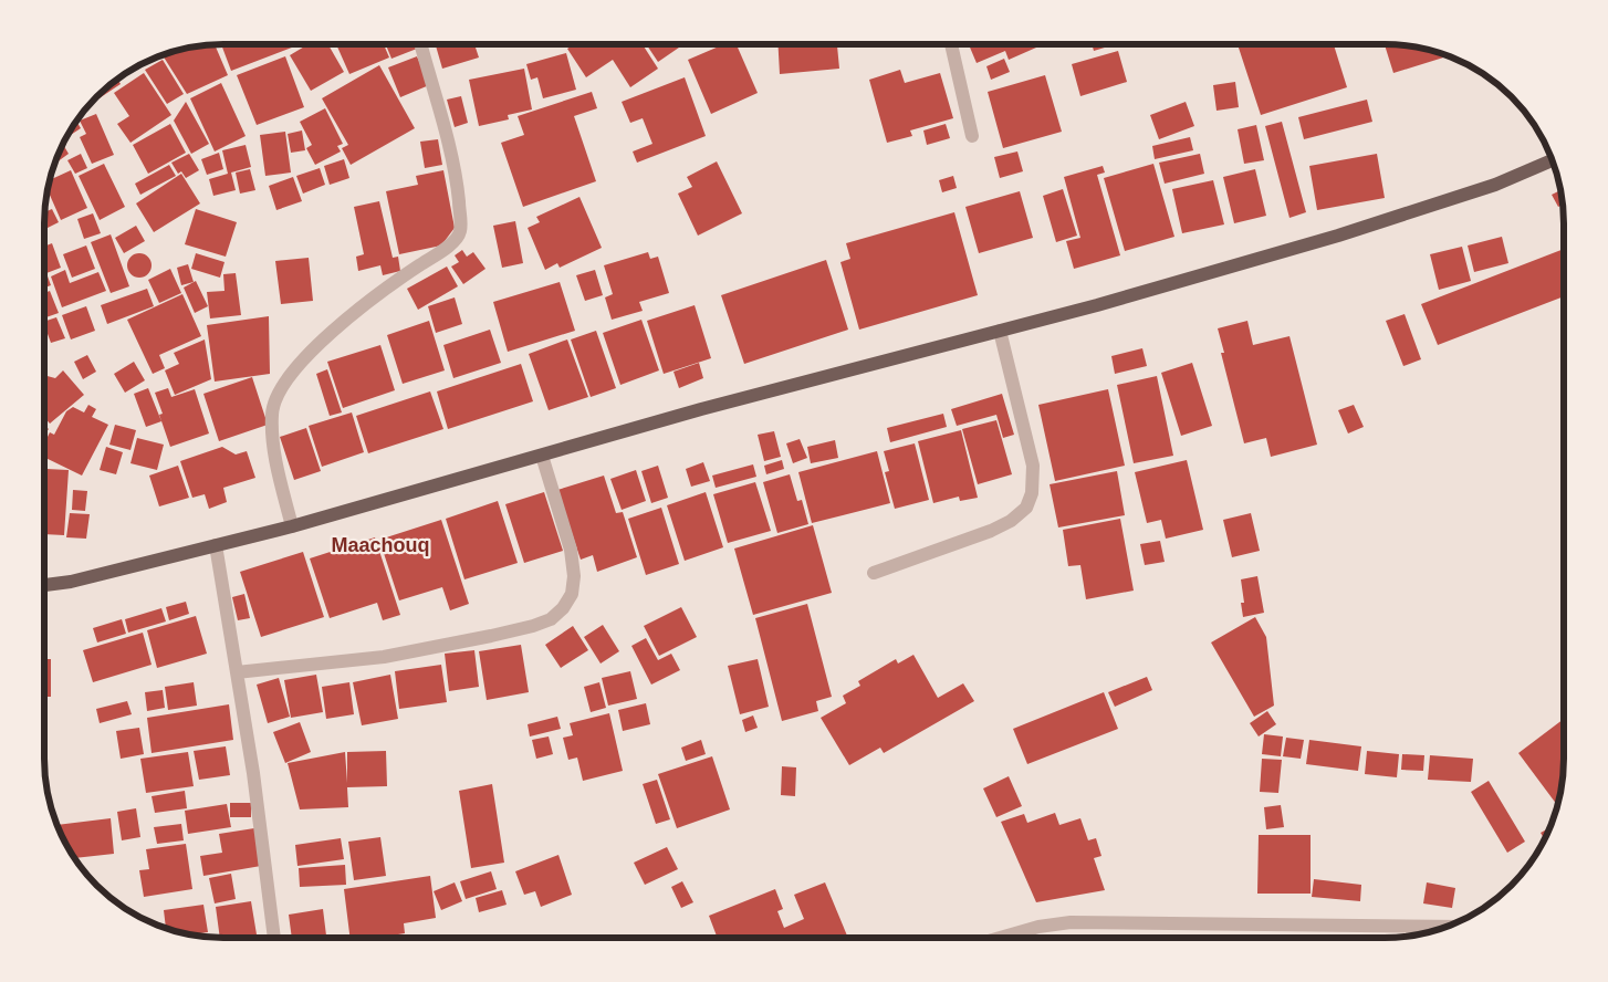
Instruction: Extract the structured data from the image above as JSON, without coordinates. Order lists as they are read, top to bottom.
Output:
{
  "districts": ["Maachouq"]
}
